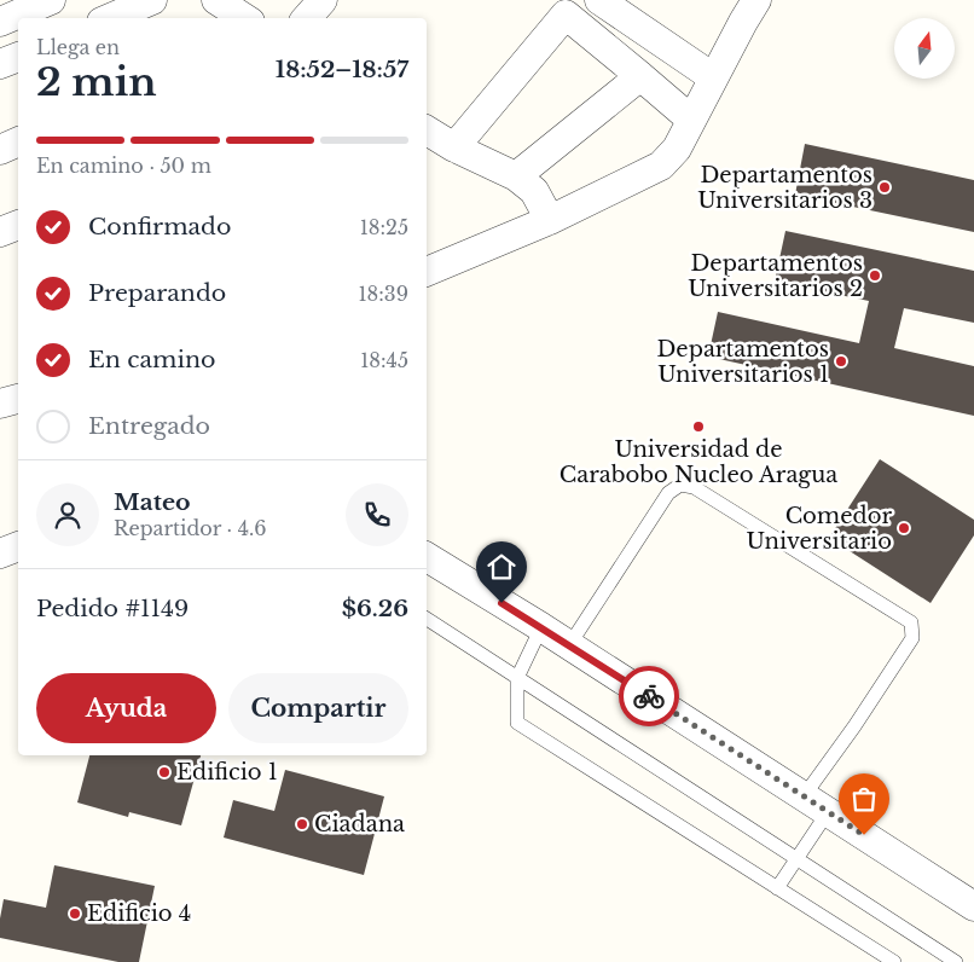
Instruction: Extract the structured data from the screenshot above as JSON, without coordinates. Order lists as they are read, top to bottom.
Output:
{
  "places": [
    "Departamentos Universitarios 3",
    "Departamentos Universitarios 2",
    "Departamentos Universitarios 1",
    "Universidad de Carabobo Nucleo Aragua",
    "Comedor Universitario",
    "Edificio 1",
    "Ciadana",
    "Edificio 4"
  ],
  "north": "top",
  "page": {
    "heading": ["2 min", "Llega en", "18:52–18:57"],
    "panel": [
      "Mateo",
      "Repartidor · 4.6",
      "Pedido #1149",
      "$6.26"
    ],
    "bar": "En camino · 50 m",
    "list": [
      ["Confirmado", "18:25"],
      ["Preparando", "18:39"],
      ["En camino", "18:45"],
      "Entregado"
    ],
    "buttons": ["Ayuda", "Compartir"]
  }
}
